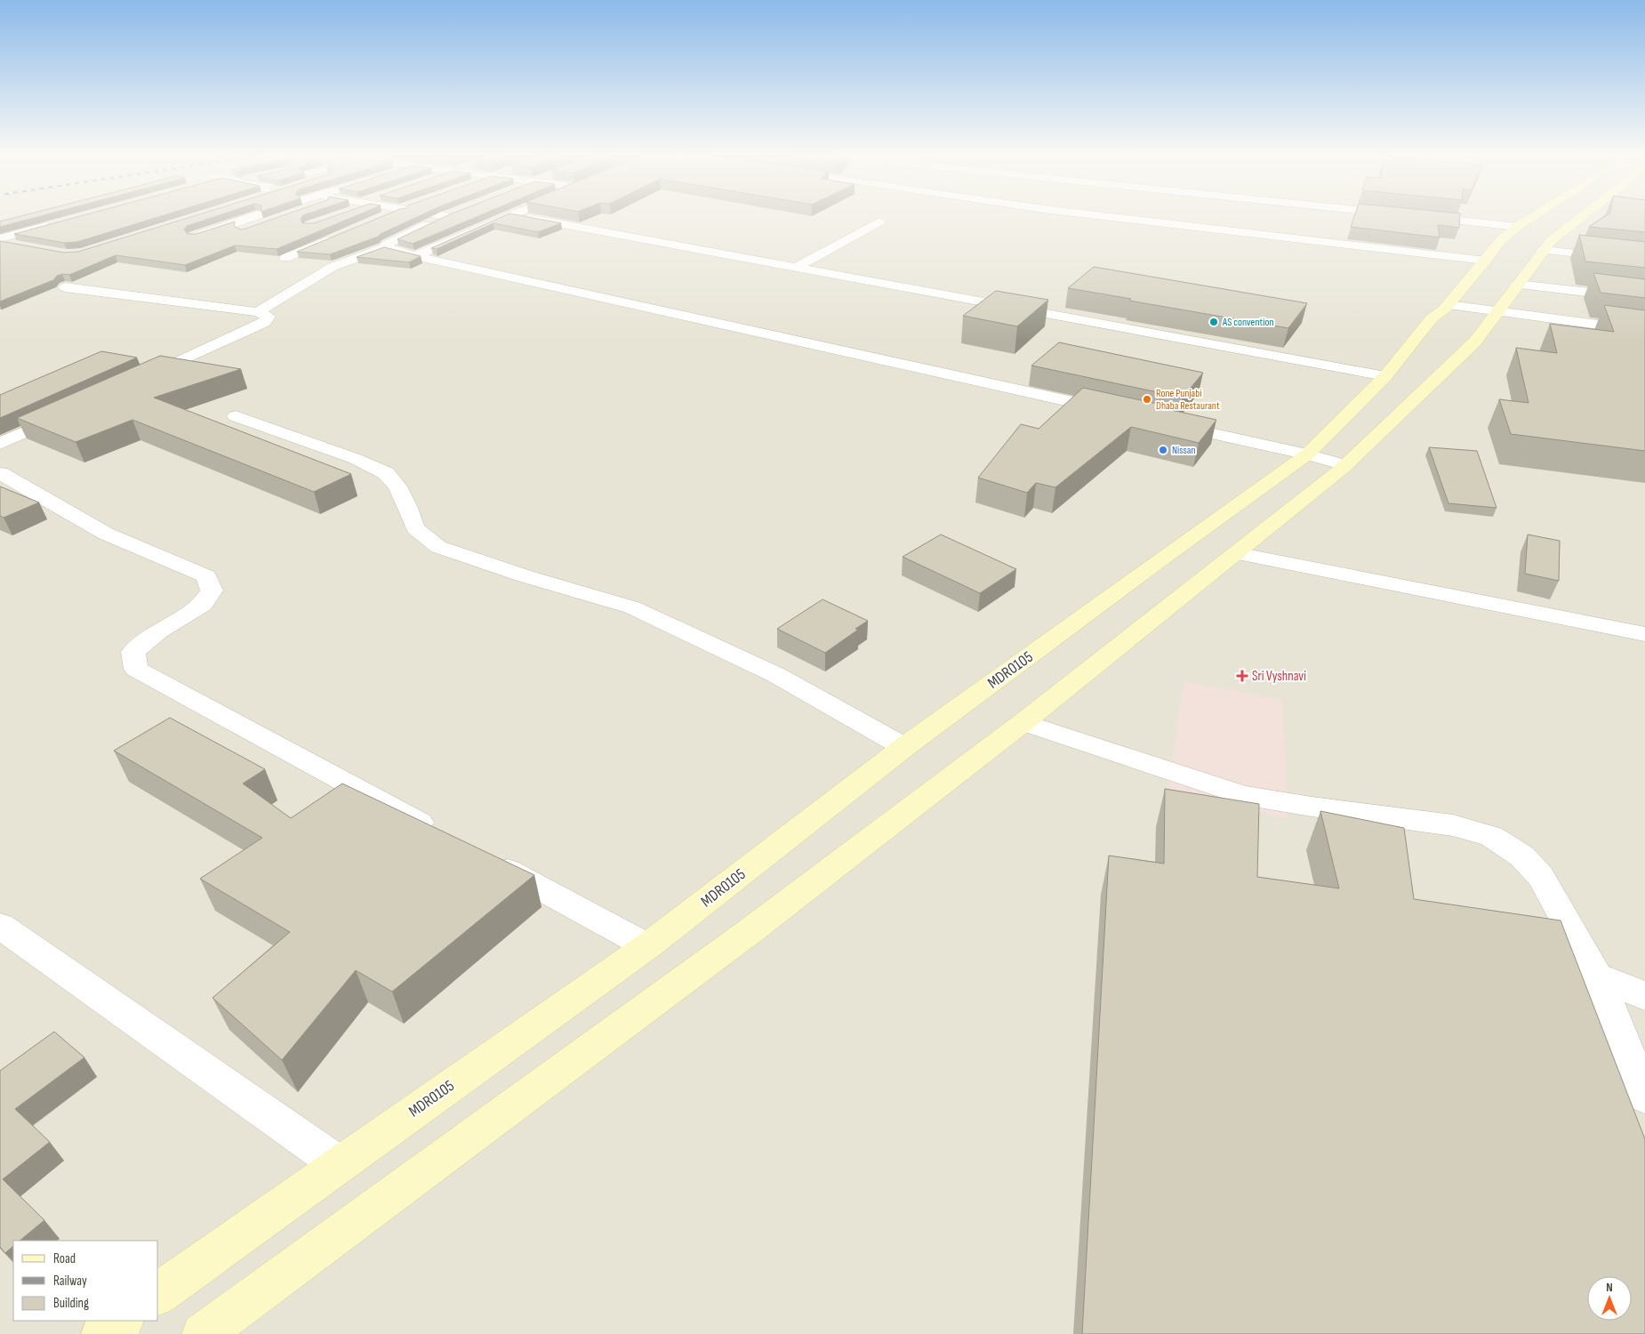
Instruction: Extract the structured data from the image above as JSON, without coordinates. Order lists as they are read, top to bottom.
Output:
{
  "streets": {
    "main road": ["MDR0105"]
  },
  "places": {
    "other": ["AS convention", "Rone Punjabi Dhaba Restaurant", "Nissan"],
    "health": ["Sri Vyshnavi"]
  },
  "legend": ["Road", "Railway", "Building"],
  "north": "top"
}
